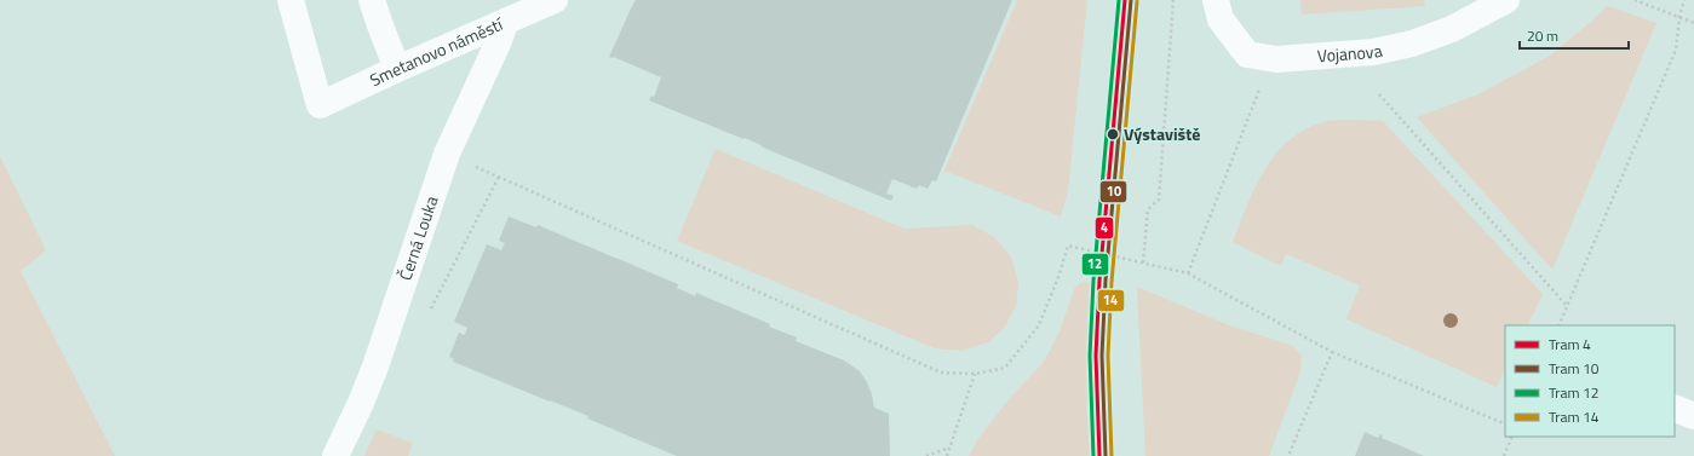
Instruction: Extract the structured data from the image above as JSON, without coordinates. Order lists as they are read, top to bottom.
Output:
{
  "streets": {
    "street": ["Smetanovo náměstí", "Vojanova", "Černá Louka"]
  },
  "crossings": [
    ["Smetanovo náměstí", "Černá Louka"]
  ],
  "places": ["Výstaviště"],
  "lines": [
    "tram line 4",
    "tram line 10",
    "tram line 12",
    "tram line 14"
  ],
  "legend": [
    "Tram 4",
    "Tram 10",
    "Tram 12",
    "Tram 14"
  ],
  "scale_bar": "20 m"
}
